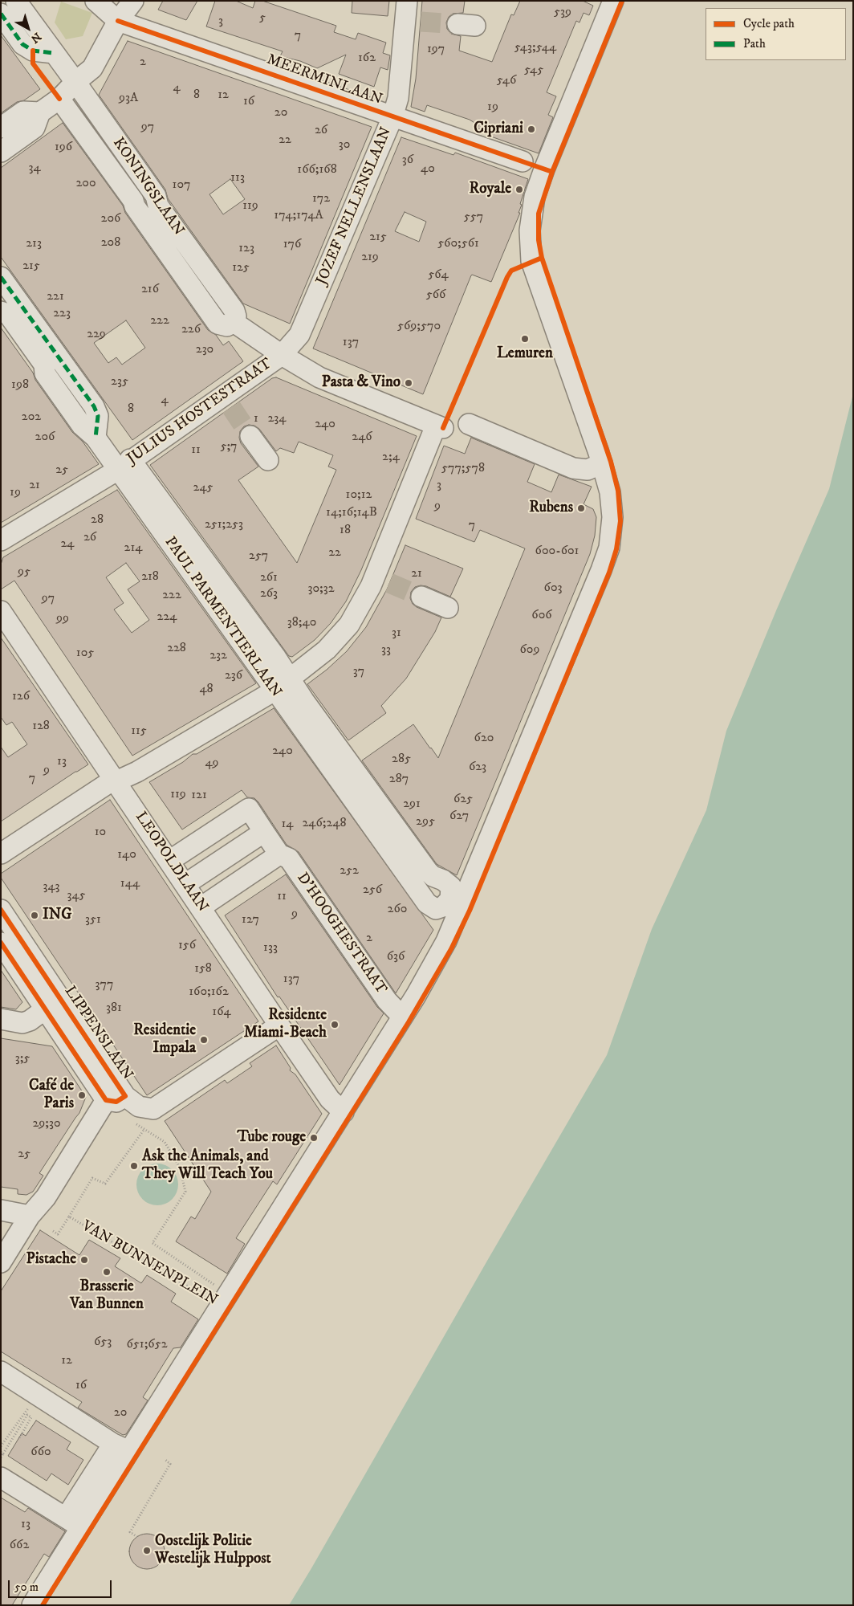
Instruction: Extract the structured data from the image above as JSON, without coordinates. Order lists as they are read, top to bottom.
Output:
{
  "streets": {
    "street": [
      "MEERMINLAAN",
      "KONINGSLAAN",
      "JOZEF NELLENSLAAN",
      "JULIUS HOSTESTRAAT",
      "PAUL PARMENTIERLAAN",
      "LEOPOLDLAAN",
      "D'HOOGHESTRAAT",
      "LIPPENSLAAN"
    ],
    "path": ["VAN BUNNENPLEIN"]
  },
  "crossings": [
    ["MEERMINLAAN", "JOZEF NELLENSLAAN"],
    ["JOZEF NELLENSLAAN", "JULIUS HOSTESTRAAT"],
    ["JULIUS HOSTESTRAAT", "PAUL PARMENTIERLAAN"],
    ["LEOPOLDLAAN", "D'HOOGHESTRAAT"]
  ],
  "places": [
    "Cipriani",
    "Royale",
    "Lemuren",
    "Pasta & Vino",
    "Rubens",
    "ING",
    "Residente Miami-Beach",
    "Residentie Impala",
    "Café de Paris",
    "Tube rouge",
    "Ask the Animals, and They Will Teach You",
    "Pistache",
    "Brasserie Van Bunnen",
    "Oostelijk Politie Westelijk Hulppost"
  ],
  "house_numbers": [
    "539",
    "5",
    "3",
    "7",
    "543;544",
    "197",
    "162",
    "2",
    "545",
    "546",
    "4",
    "8",
    "12",
    "93A",
    "16",
    "19",
    "20",
    "97",
    "26",
    "22",
    "30",
    "196",
    "36",
    "34",
    "40",
    "166;168",
    "113",
    "200",
    "107",
    "172",
    "119",
    "174;174A",
    "557",
    "206",
    "215",
    "208",
    "213",
    "560;561",
    "176",
    "123",
    "219",
    "215",
    "125",
    "564",
    "216",
    "566",
    "221",
    "223",
    "222",
    "569;570",
    "226",
    "229",
    "137",
    "230",
    "235",
    "198",
    "4",
    "8",
    "202",
    "1",
    "234",
    "240",
    "206",
    "246",
    "5;7",
    "11",
    "2;4",
    "577;578",
    "25",
    "21",
    "3",
    "245",
    "19",
    "10;12",
    "9",
    "14;16;14B",
    "28",
    "251;253",
    "7",
    "18",
    "26",
    "24",
    "214",
    "600-601",
    "22",
    "257",
    "95",
    "21",
    "218",
    "261",
    "603",
    "30;32",
    "263",
    "222",
    "97",
    "606",
    "224",
    "99",
    "38;40",
    "31",
    "228",
    "33",
    "609",
    "105",
    "232",
    "37",
    "236",
    "48",
    "126",
    "128",
    "115",
    "620",
    "240",
    "285",
    "13",
    "49",
    "623",
    "9",
    "7",
    "287",
    "119",
    "121",
    "625",
    "291",
    "627",
    "295",
    "246;248",
    "14",
    "10",
    "140",
    "252",
    "144",
    "343",
    "256",
    "345",
    "11",
    "260",
    "9",
    "351",
    "127",
    "2",
    "156",
    "133",
    "636",
    "158",
    "137",
    "377",
    "160;162",
    "381",
    "164",
    "3;5",
    "29;30",
    "25",
    "653",
    "651;652",
    "12",
    "16",
    "20",
    "660",
    "13",
    "662"
  ],
  "legend": ["Cycle path", "Path"],
  "scale_bar": "50 m",
  "north": "bottom right"
}
